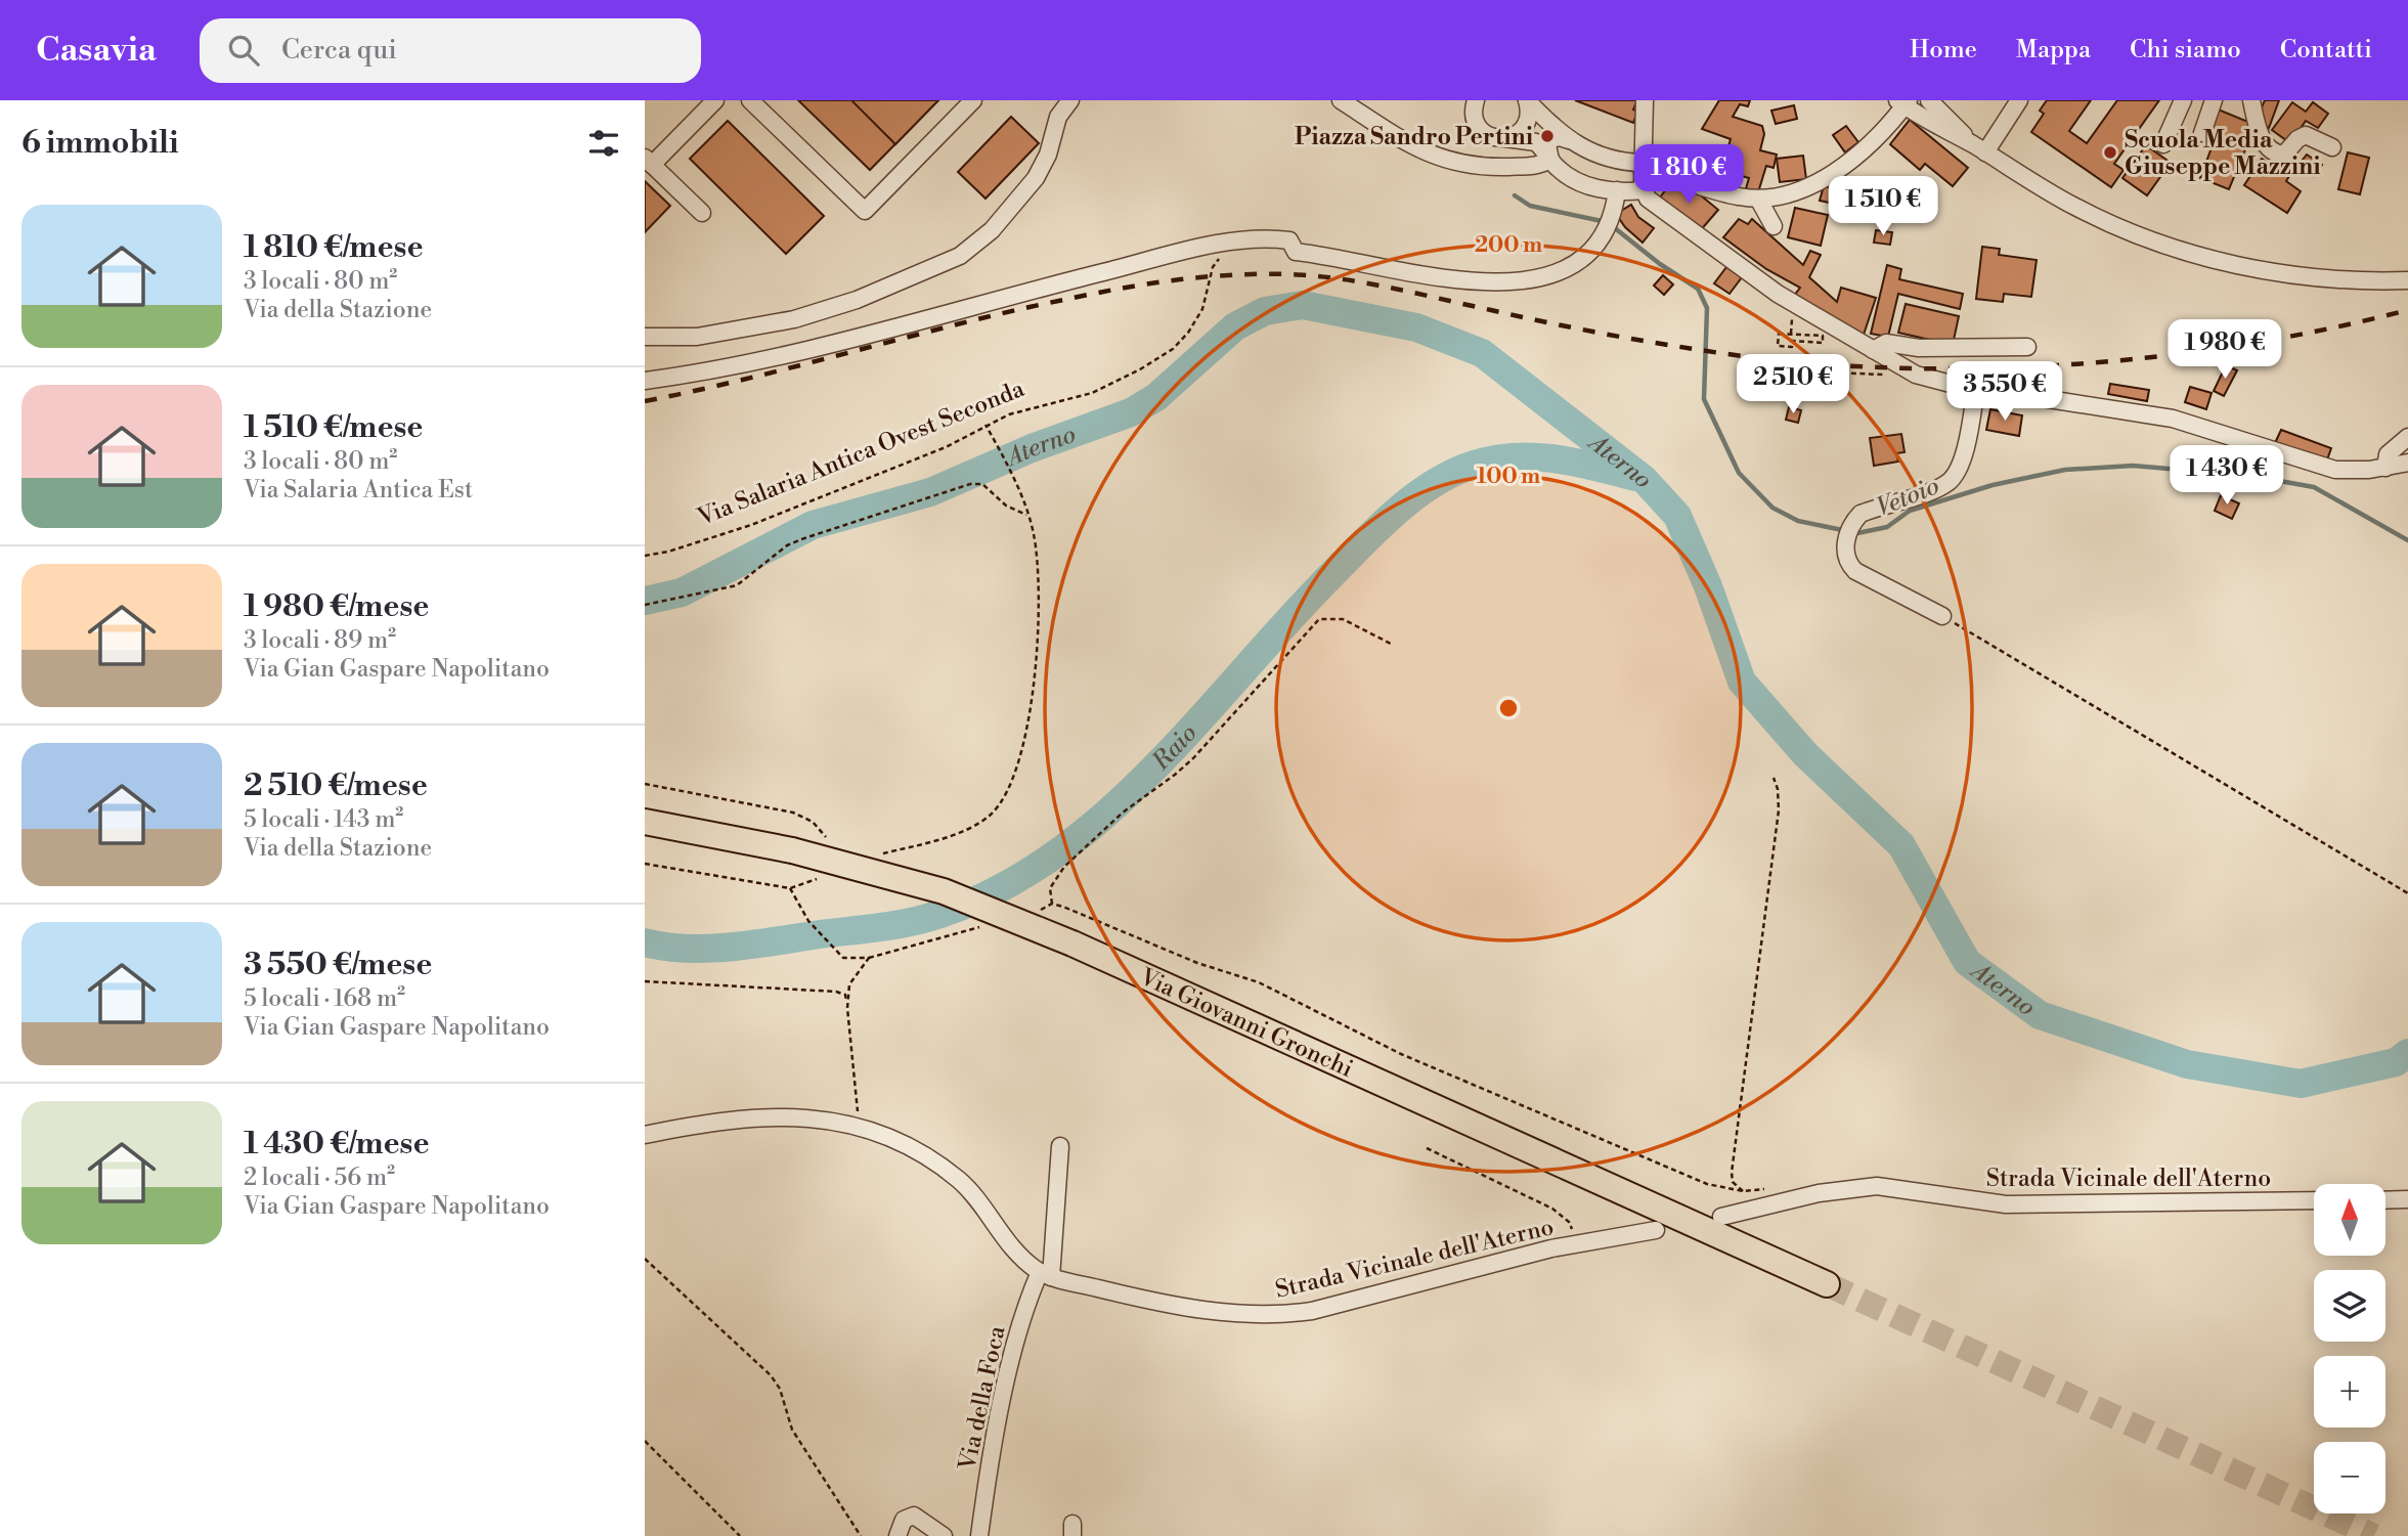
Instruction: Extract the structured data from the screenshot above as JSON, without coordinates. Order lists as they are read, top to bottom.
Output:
{
  "streets": {
    "highway": ["Via Giovanni Gronchi"],
    "street": ["Strada Vicinale dell'Aterno", "Via della Foca"],
    "path": ["Via Salaria Antica Ovest Seconda"]
  },
  "crossings": [
    ["Strada Vicinale dell'Aterno", "Via della Foca"]
  ],
  "water": ["Aterno", "Vetoio", "Raio"],
  "places": ["Piazza Sandro Pertini", "Scuola Media Giuseppe Mazzini"],
  "north": "top",
  "page": {
    "header": "Casavia",
    "search": "Cerca qui",
    "nav": [
      "Home",
      "Mappa",
      "Chi siamo",
      "Contatti"
    ],
    "heading": "6 immobili",
    "price": [
      "1 810 €",
      "1 510 €",
      "1 980 €",
      "2 510 €",
      "3 550 €",
      "1 430 €"
    ],
    "list": [
      {
        "name": "1 810 €/mese",
        "note": "3 locali · 80 m² · Via della Stazione"
      },
      {
        "name": "1 510 €/mese",
        "note": "3 locali · 80 m² · Via Salaria Antica Est"
      },
      {
        "name": "1 980 €/mese",
        "note": "3 locali · 89 m² · Via Gian Gaspare Napolitano"
      },
      {
        "name": "2 510 €/mese",
        "note": "5 locali · 143 m² · Via della Stazione"
      },
      {
        "name": "3 550 €/mese",
        "note": "5 locali · 168 m² · Via Gian Gaspare Napolitano"
      },
      {
        "name": "1 430 €/mese",
        "note": "2 locali · 56 m² · Via Gian Gaspare Napolitano"
      }
    ],
    "map_buttons": ["+", "−"]
  },
  "rings": ["200 m", "100 m"]
}
